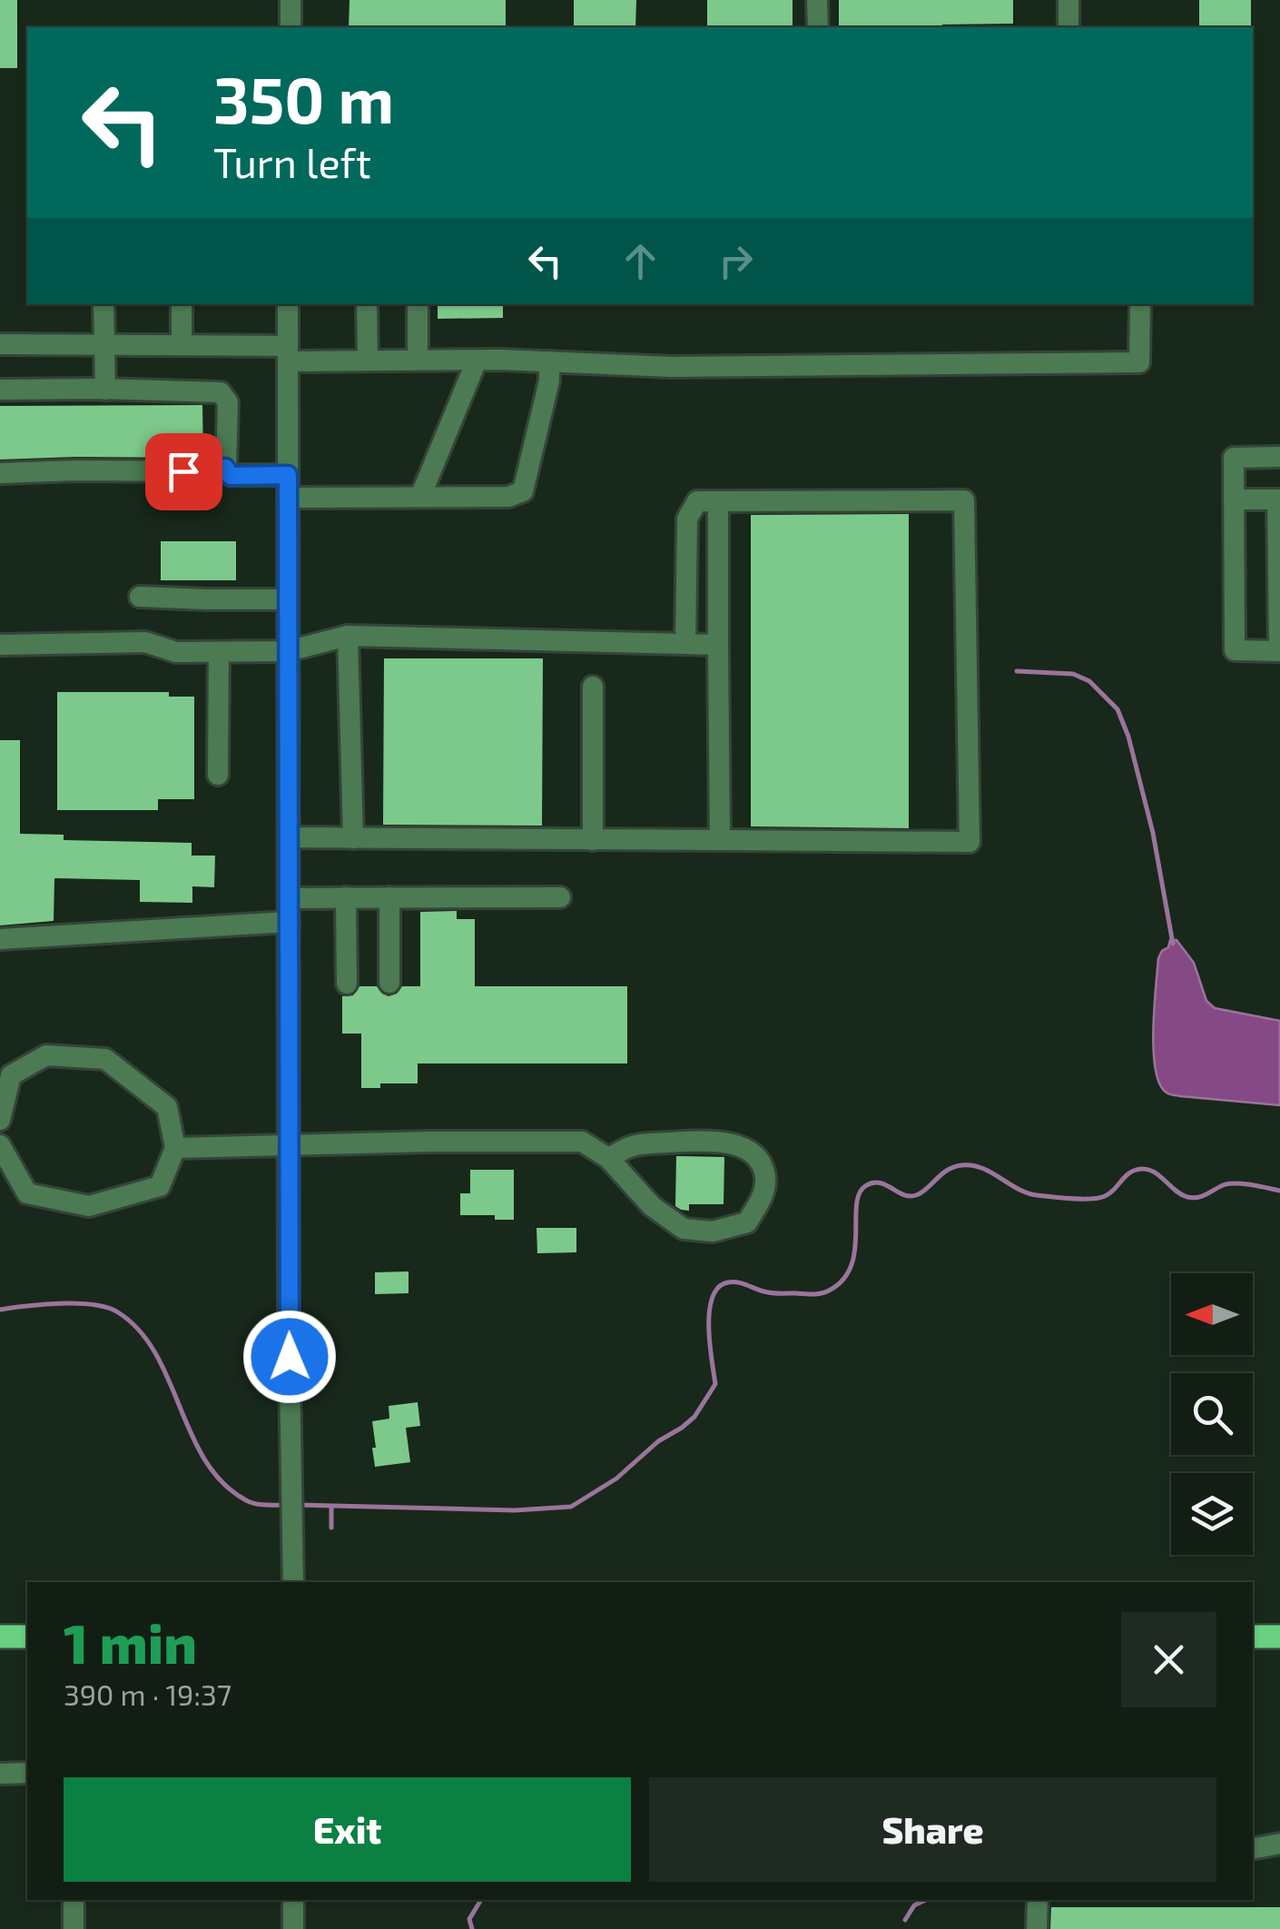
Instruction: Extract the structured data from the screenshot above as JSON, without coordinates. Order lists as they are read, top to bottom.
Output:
{
  "north": "left",
  "page": {
    "turn": ["350 m", "Turn left"],
    "heading": ["1 min", "390 m · 19:37"],
    "buttons": ["Exit", "Share"]
  }
}
